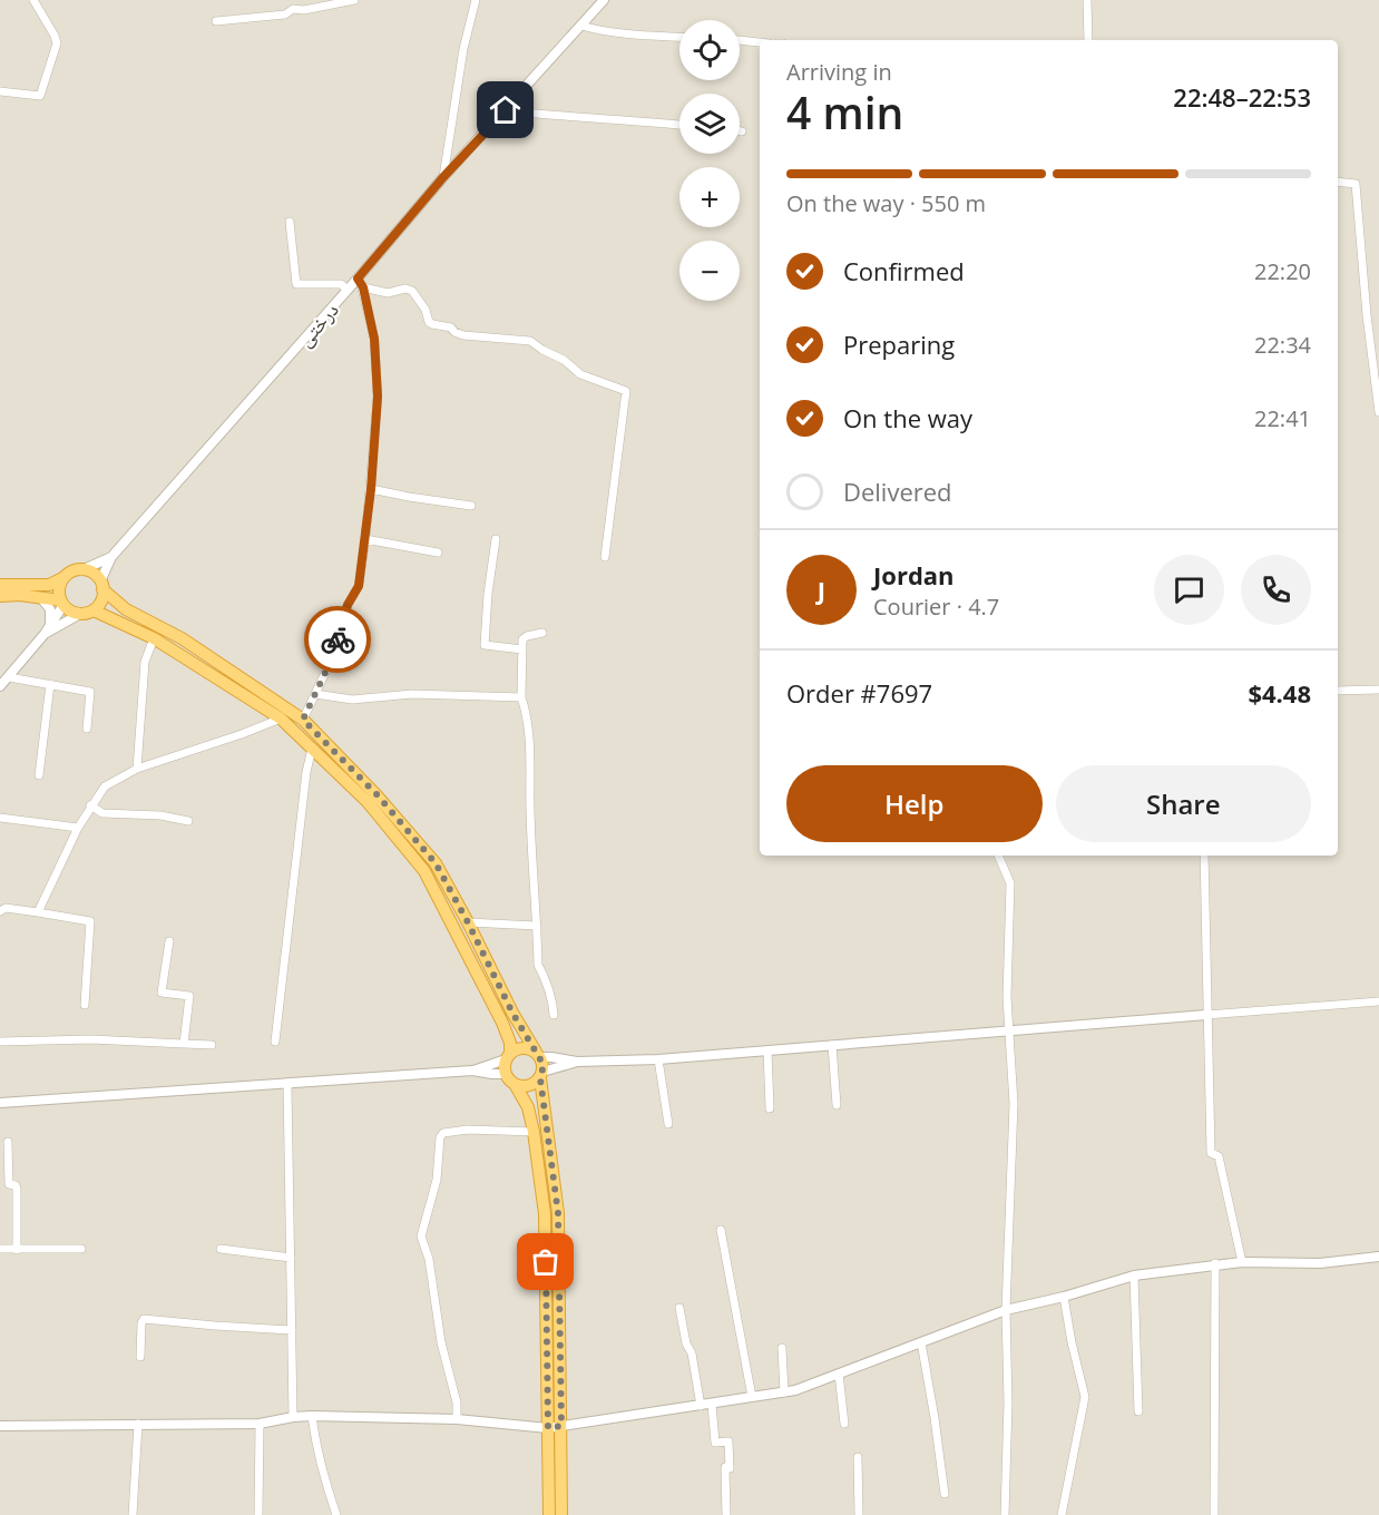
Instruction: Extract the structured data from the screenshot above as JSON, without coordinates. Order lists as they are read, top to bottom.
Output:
{
  "streets": {
    "street": ["درختی"]
  },
  "page": {
    "map_buttons": ["+", "−"],
    "heading": ["4 min", "Arriving in", "22:48–22:53"],
    "panel": [
      "Jordan",
      "Courier · 4.7",
      "Order #7697",
      "$4.48"
    ],
    "bar": "On the way · 550 m",
    "list": [
      ["Confirmed", "22:20"],
      ["Preparing", "22:34"],
      ["On the way", "22:41"],
      "Delivered"
    ],
    "round": "J",
    "buttons": ["Help", "Share"]
  }
}
